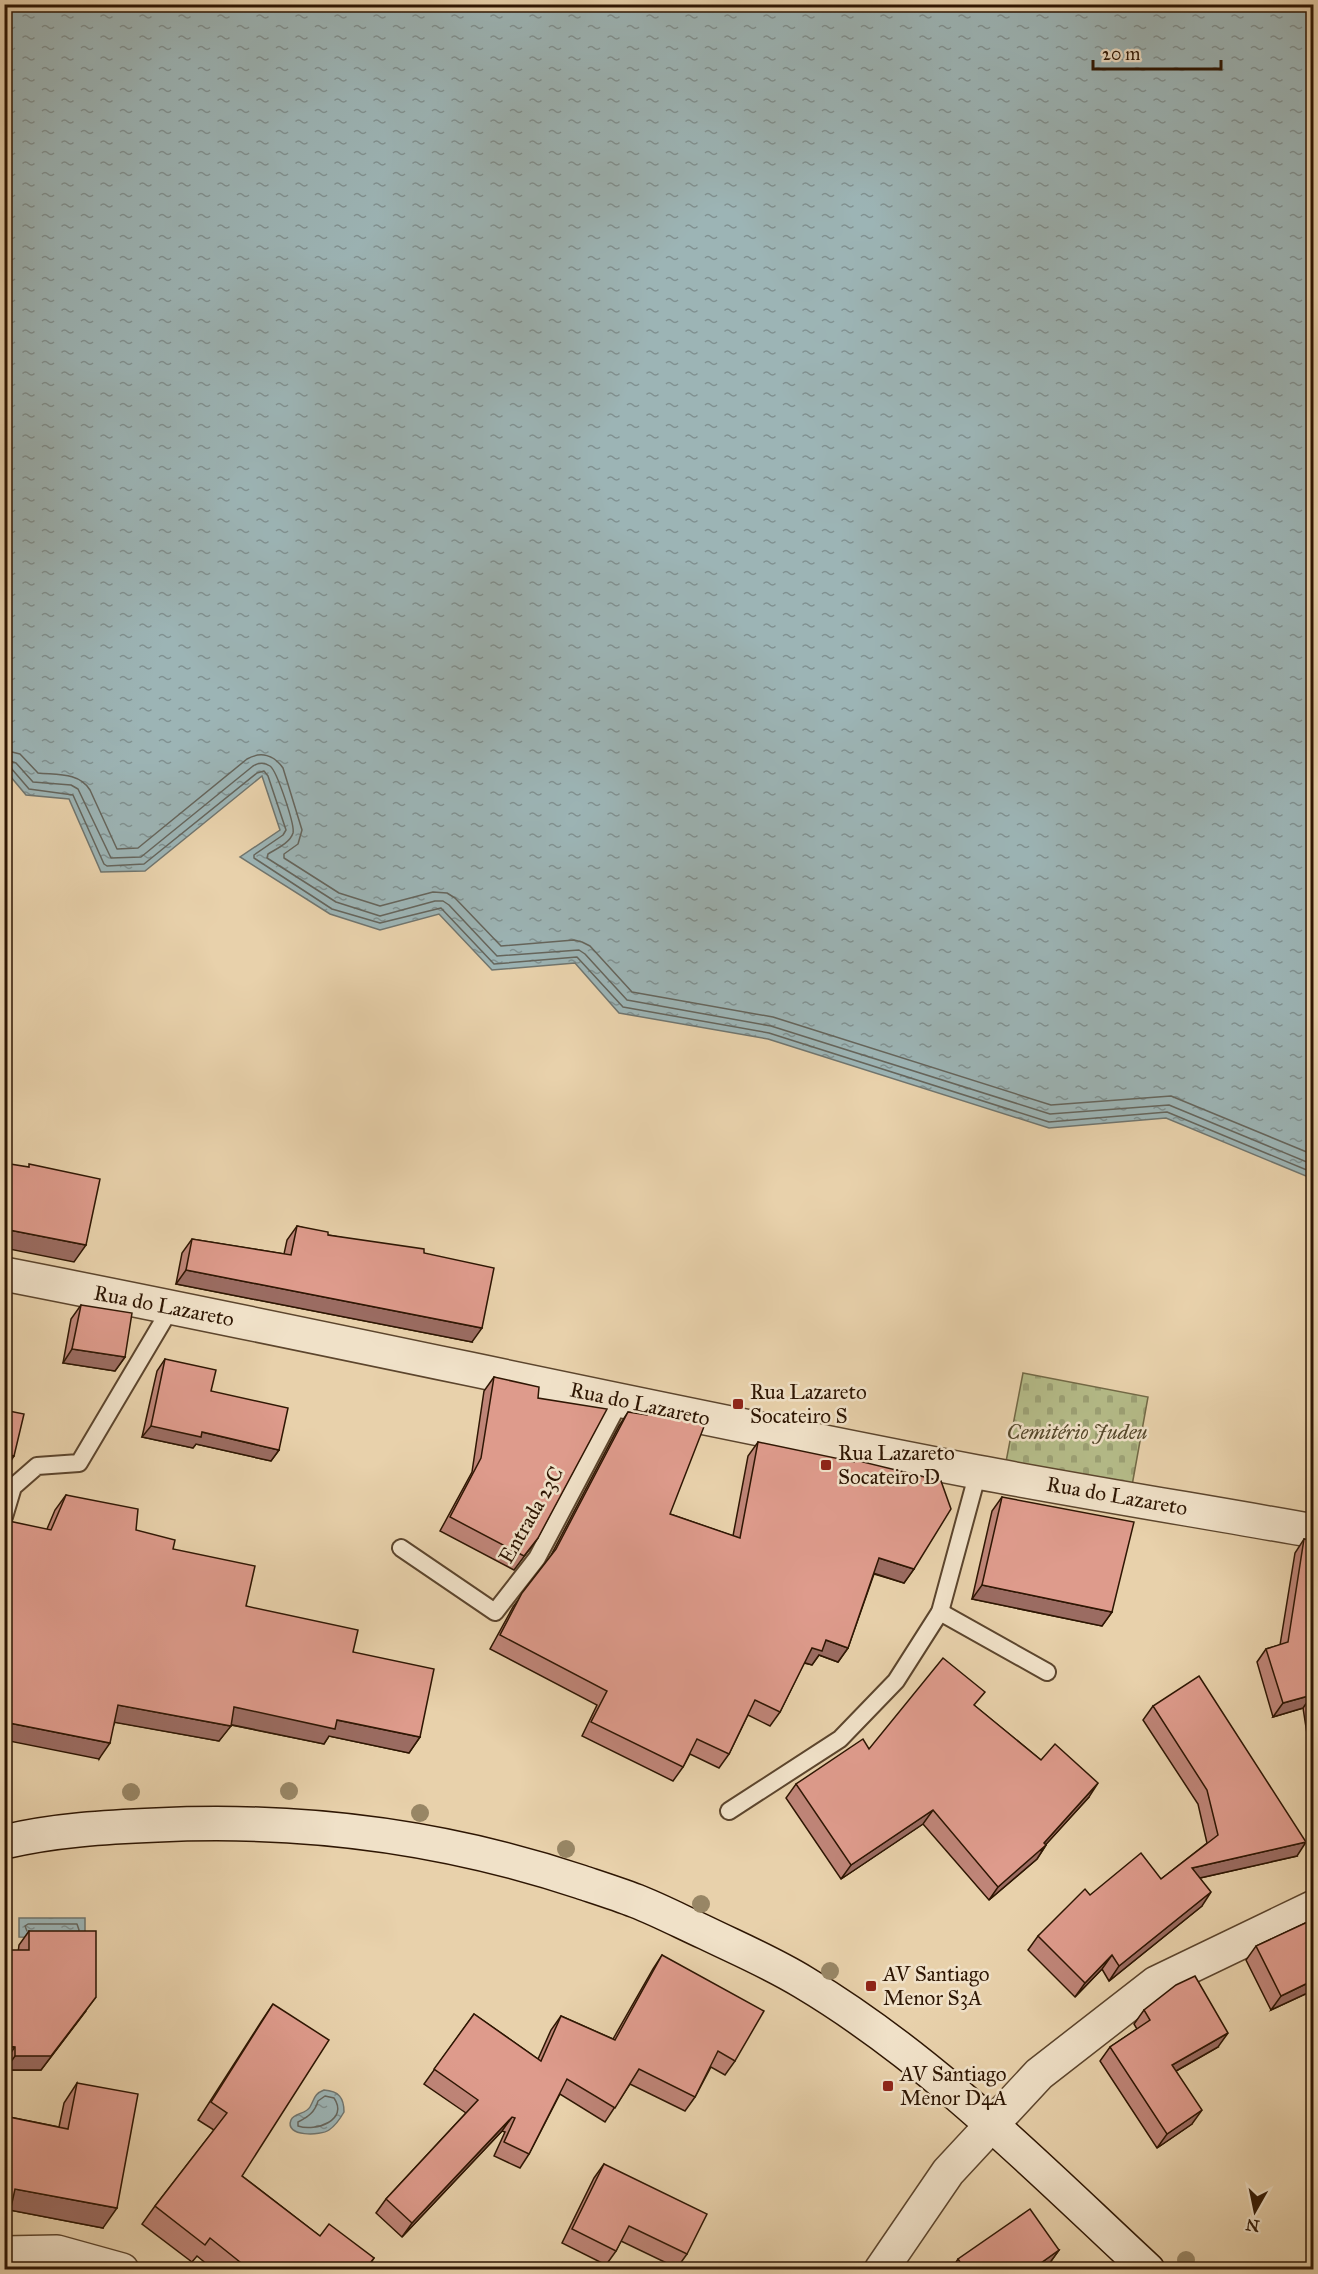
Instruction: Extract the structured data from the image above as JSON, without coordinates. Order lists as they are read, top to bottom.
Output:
{
  "streets": {
    "street": ["Rua do Lazareto"],
    "lane": ["Entrada 23C"]
  },
  "crossings": [
    ["Rua do Lazareto", "Entrada 23C"]
  ],
  "parks": ["Cemitério Judeu"],
  "places": {
    "transit": [
      "Rua Lazareto Socateiro S",
      "Rua Lazareto Socateiro D",
      "AV Santiago Menor S3A",
      "AV Santiago Menor D4A"
    ]
  },
  "scale_bar": "20 m",
  "north": "bottom"
}
